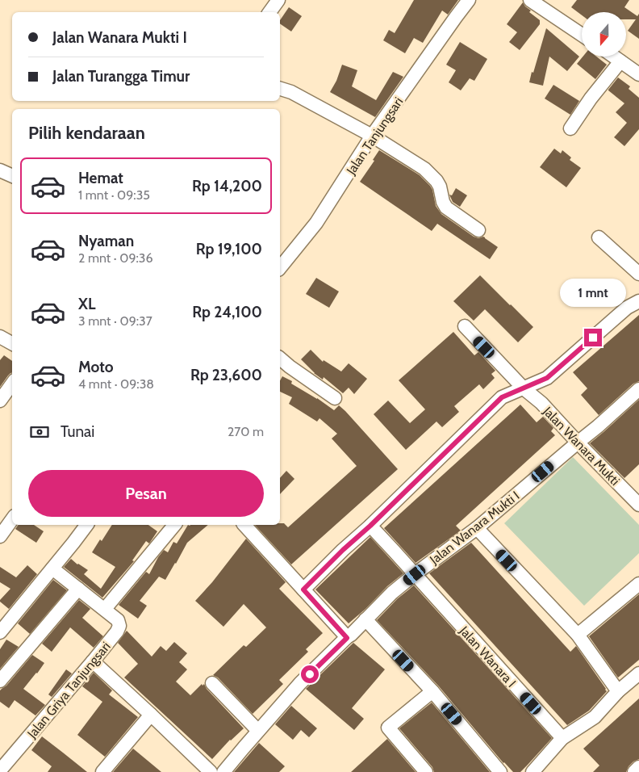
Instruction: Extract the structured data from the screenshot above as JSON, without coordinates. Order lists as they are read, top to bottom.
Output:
{
  "streets": {
    "street": [
      "Jalan Tanjungsari",
      "Jalan Wanara Mukti",
      "Jalan Wanara Mukti I",
      "Jalan Wanara I",
      "Jalan Griya Tanjungsari"
    ]
  },
  "crossings": [
    ["Jalan Wanara Mukti", "Jalan Wanara Mukti I"],
    ["Jalan Wanara Mukti I", "Jalan Wanara I"]
  ],
  "north": "bottom",
  "page": {
    "banner": ["Jalan Wanara Mukti I", "Jalan Turangga Timur"],
    "heading": "Pilih kendaraan",
    "list": [
      {
        "name": "Hemat",
        "note": "1 mnt · 09:35",
        "value": "Rp 14,200"
      },
      {
        "name": "Nyaman",
        "note": "2 mnt · 09:36",
        "value": "Rp 19,100"
      },
      {
        "name": "XL",
        "note": "3 mnt · 09:37",
        "value": "Rp 24,100"
      },
      {
        "name": "Moto",
        "note": "4 mnt · 09:38",
        "value": "Rp 23,600"
      }
    ],
    "bubble": "1 mnt",
    "pay": ["Tunai", "270 m"],
    "buttons": "Pesan"
  }
}
